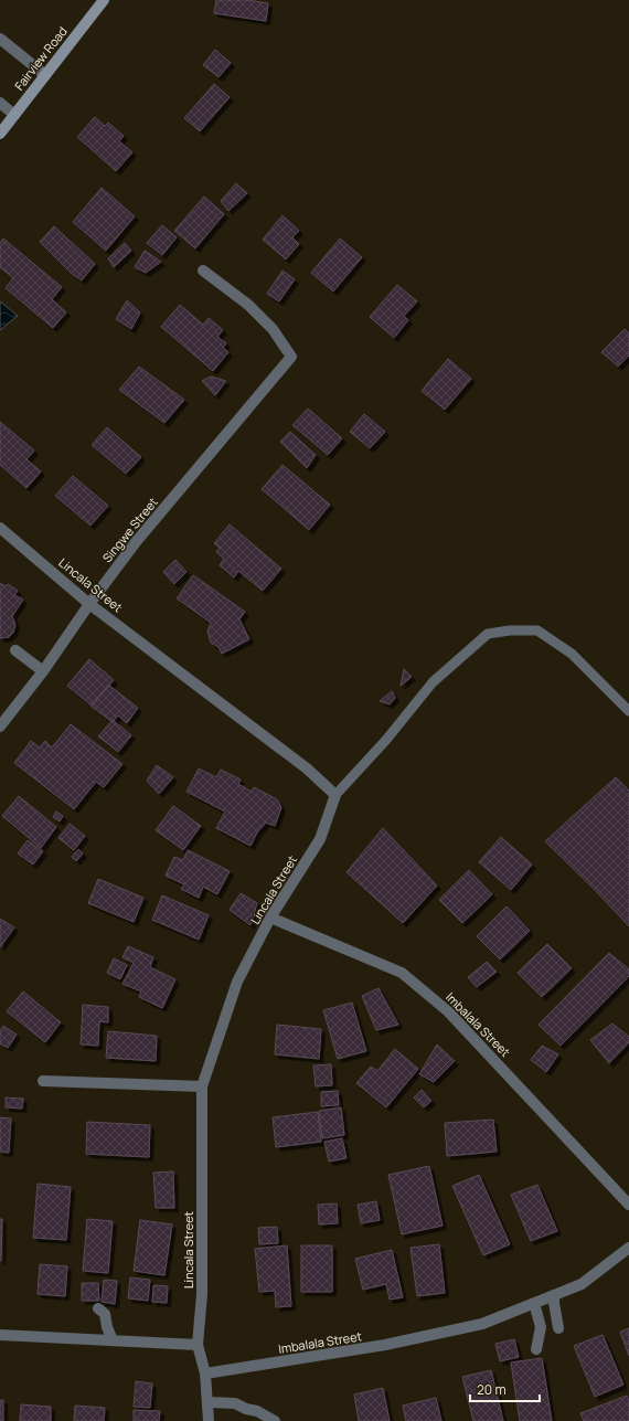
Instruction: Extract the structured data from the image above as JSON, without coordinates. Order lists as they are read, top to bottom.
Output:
{
  "streets": {
    "main road": ["Fairview Road"],
    "street": ["Singwe Street", "Lincala Street", "Imbalala Street"]
  },
  "crossings": [
    ["Singwe Street", "Lincala Street"],
    ["Lincala Street", "Imbalala Street"]
  ],
  "scale_bar": "20 m"
}
